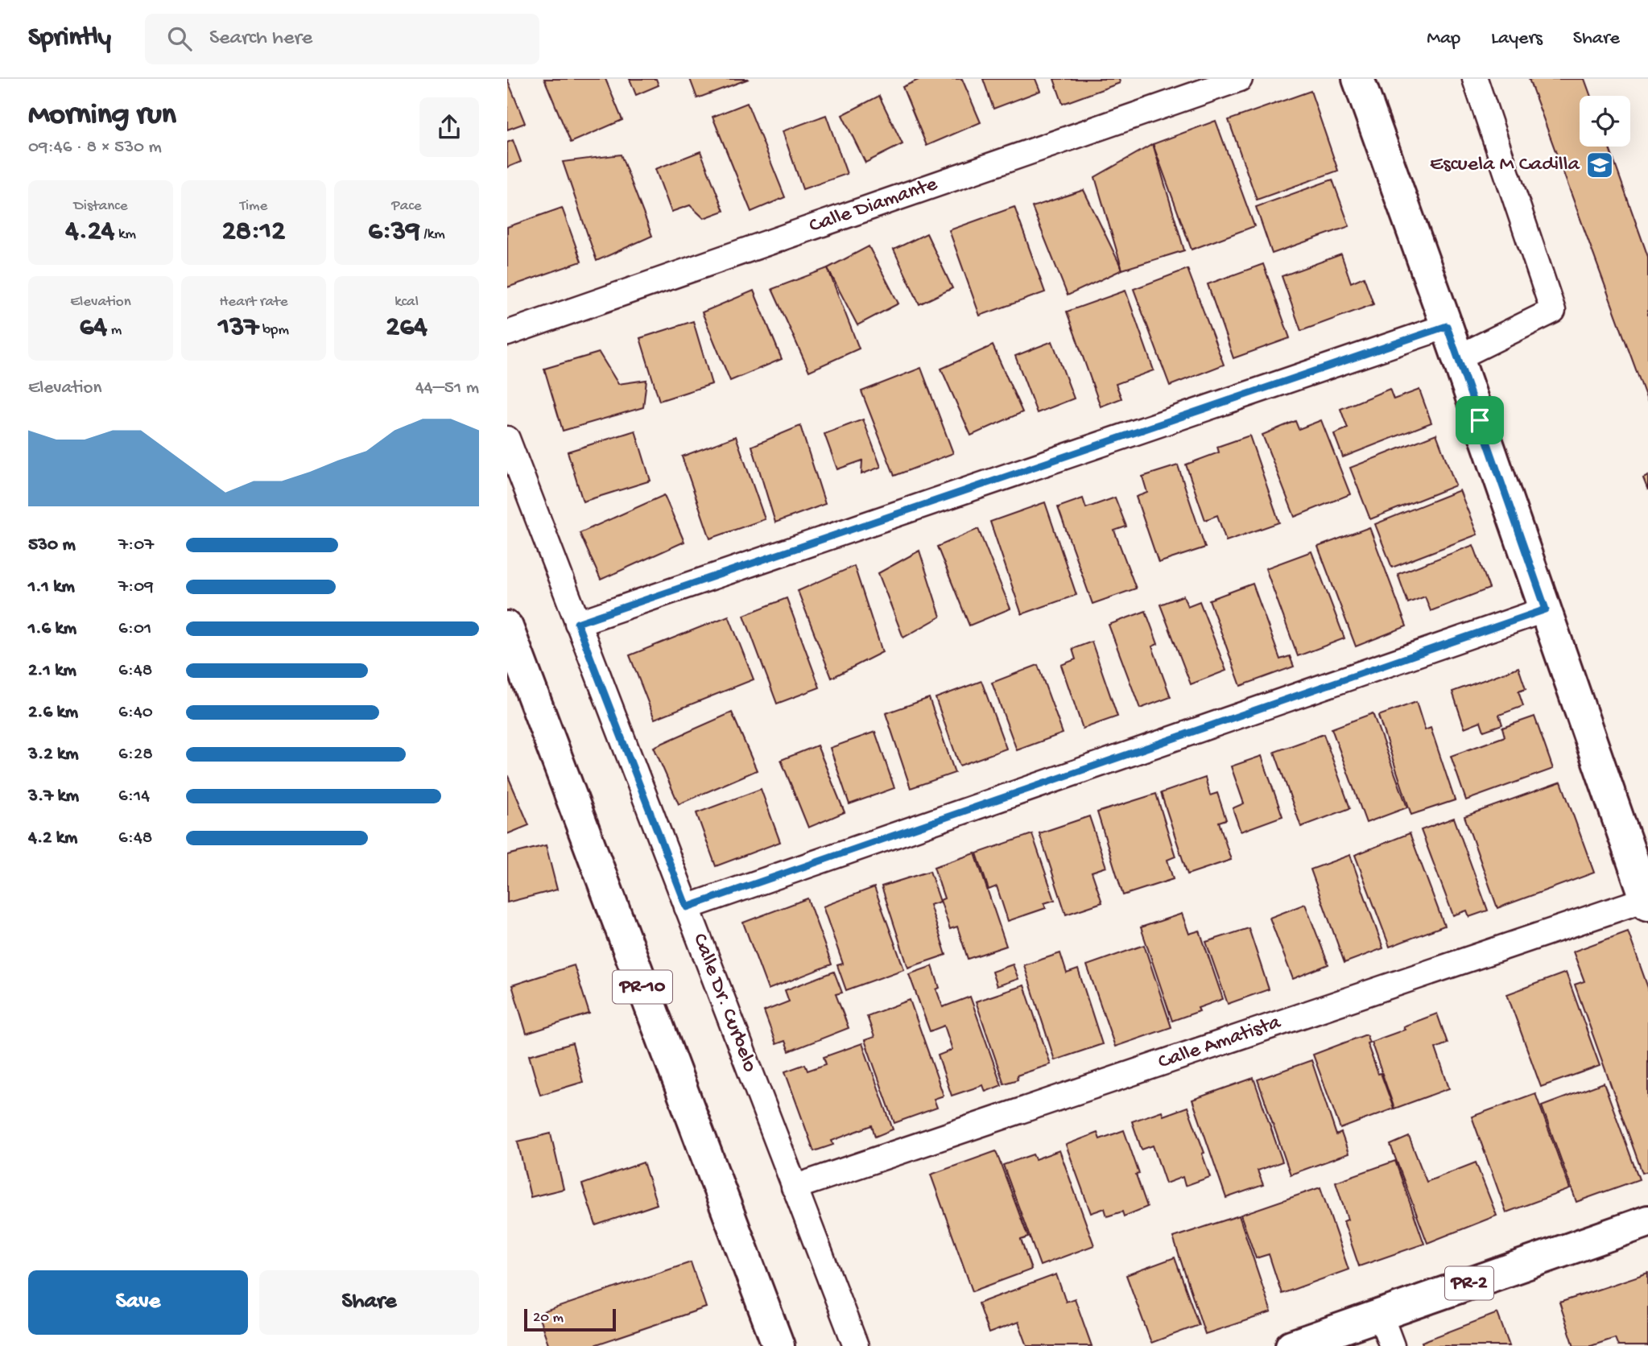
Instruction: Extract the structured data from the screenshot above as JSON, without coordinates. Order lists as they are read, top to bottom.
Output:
{
  "streets": {
    "main road": ["PR-10", "PR-2"],
    "street": ["Calle Diamante", "Calle Dr. Curbelo", "Calle Amatista"]
  },
  "crossings": [
    ["Calle Dr. Curbelo", "Calle Amatista"]
  ],
  "places": {
    "school or university": ["Escuela M Cadilla"]
  },
  "scale_bar": "20 m",
  "page": {
    "header": "Sprintly",
    "search": "Search here",
    "nav": ["Map", "Layers", "Share"],
    "heading": ["Morning run", "09:46 · 8 × 530 m"],
    "stats": [
      ["Distance", "4.24 km"],
      ["Time", "28:12"],
      ["Pace", "6:39 /km"],
      ["Elevation", "64 m"],
      ["Heart rate", "137 bpm"],
      ["kcal", "264"]
    ],
    "chart": ["Elevation", "44–51 m"],
    "list": [
      {
        "name": "530 m",
        "note": "7:07"
      },
      {
        "name": "1.1 km",
        "note": "7:09"
      },
      {
        "name": "1.6 km",
        "note": "6:01"
      },
      {
        "name": "2.1 km",
        "note": "6:48"
      },
      {
        "name": "2.6 km",
        "note": "6:40"
      },
      {
        "name": "3.2 km",
        "note": "6:28"
      },
      {
        "name": "3.7 km",
        "note": "6:14"
      },
      {
        "name": "4.2 km",
        "note": "6:48"
      }
    ],
    "buttons": ["Save", "Share"],
    "scale": "20 m"
  }
}
